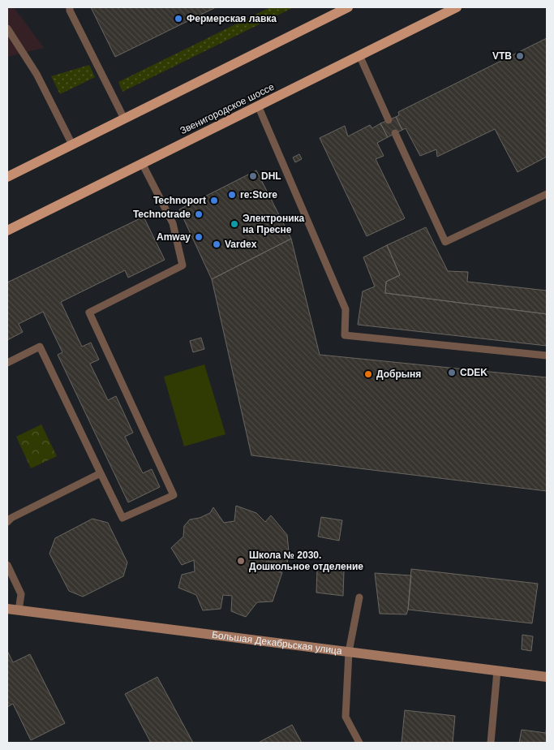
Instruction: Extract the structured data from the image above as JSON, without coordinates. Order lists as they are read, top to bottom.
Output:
{
  "streets": {
    "main road": ["Звенигородское шоссе"],
    "street": ["Большая Декабрьская улица"]
  },
  "places": [
    "Фермерская лавка",
    "VTB",
    "DHL",
    "re:Store",
    "Technoport",
    "Technotrade",
    "Электроника на Пресне",
    "Amway",
    "Vardex",
    "CDEK",
    "Добрыня",
    "Школа № 2030. Дошкольное отделение"
  ]
}
